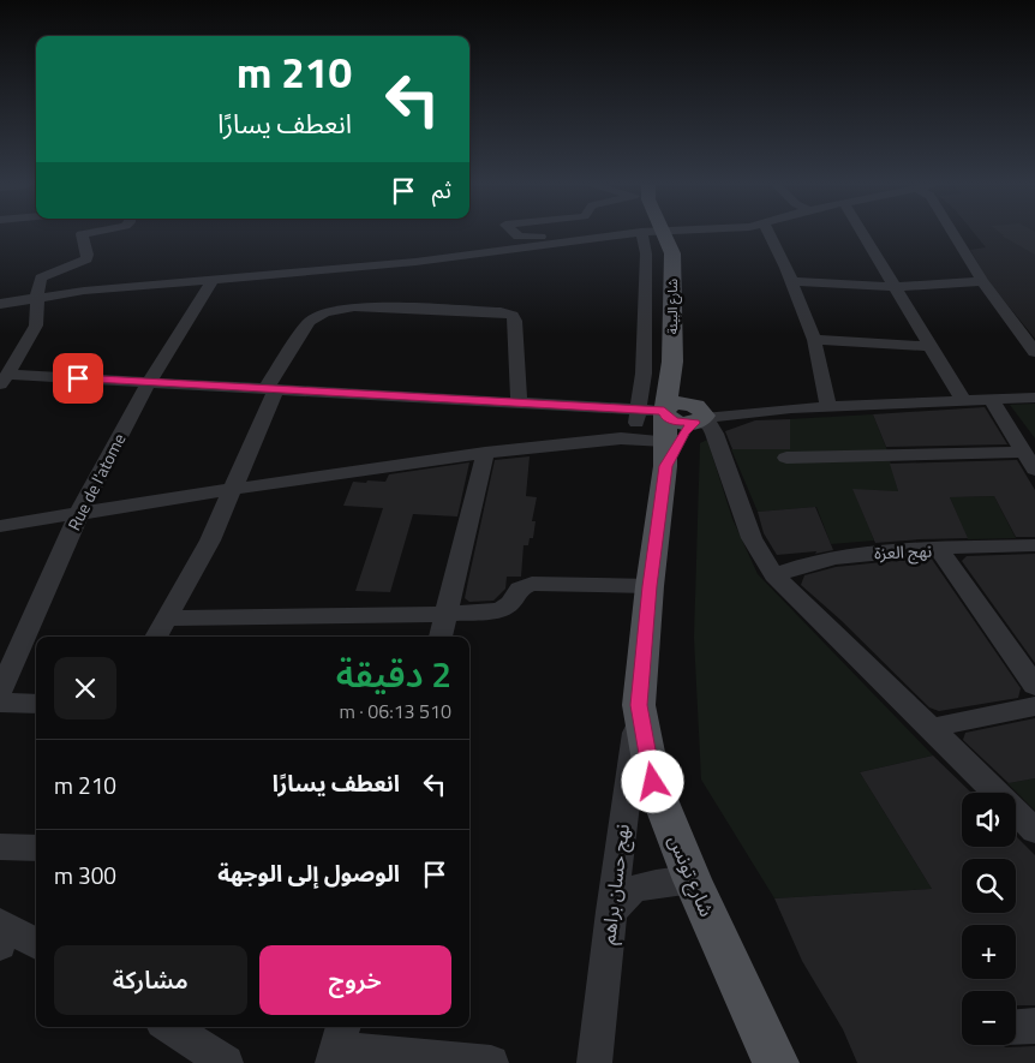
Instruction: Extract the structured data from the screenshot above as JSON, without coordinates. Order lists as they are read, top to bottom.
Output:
{
  "streets": {
    "main road": ["شارع البيئة", "شارع تونس"],
    "street": ["Rue de l'atome", "نهج العزة", "نهج حسان براهم"]
  },
  "crossings": [
    ["شارع البيئة", "شارع تونس"],
    ["شارع تونس", "نهج حسان براهم"]
  ],
  "page": {
    "turn": ["210 m", "انعطف يسارًا"],
    "then": "ثم",
    "heading": ["2 دقيقة", "510 m · 06:13"],
    "list": [
      {
        "name": "انعطف يسارًا",
        "value": "210 m"
      },
      {
        "name": "الوصول إلى الوجهة",
        "value": "300 m"
      }
    ],
    "map_buttons": ["+", "−"],
    "buttons": ["خروج", "مشاركة"]
  }
}
